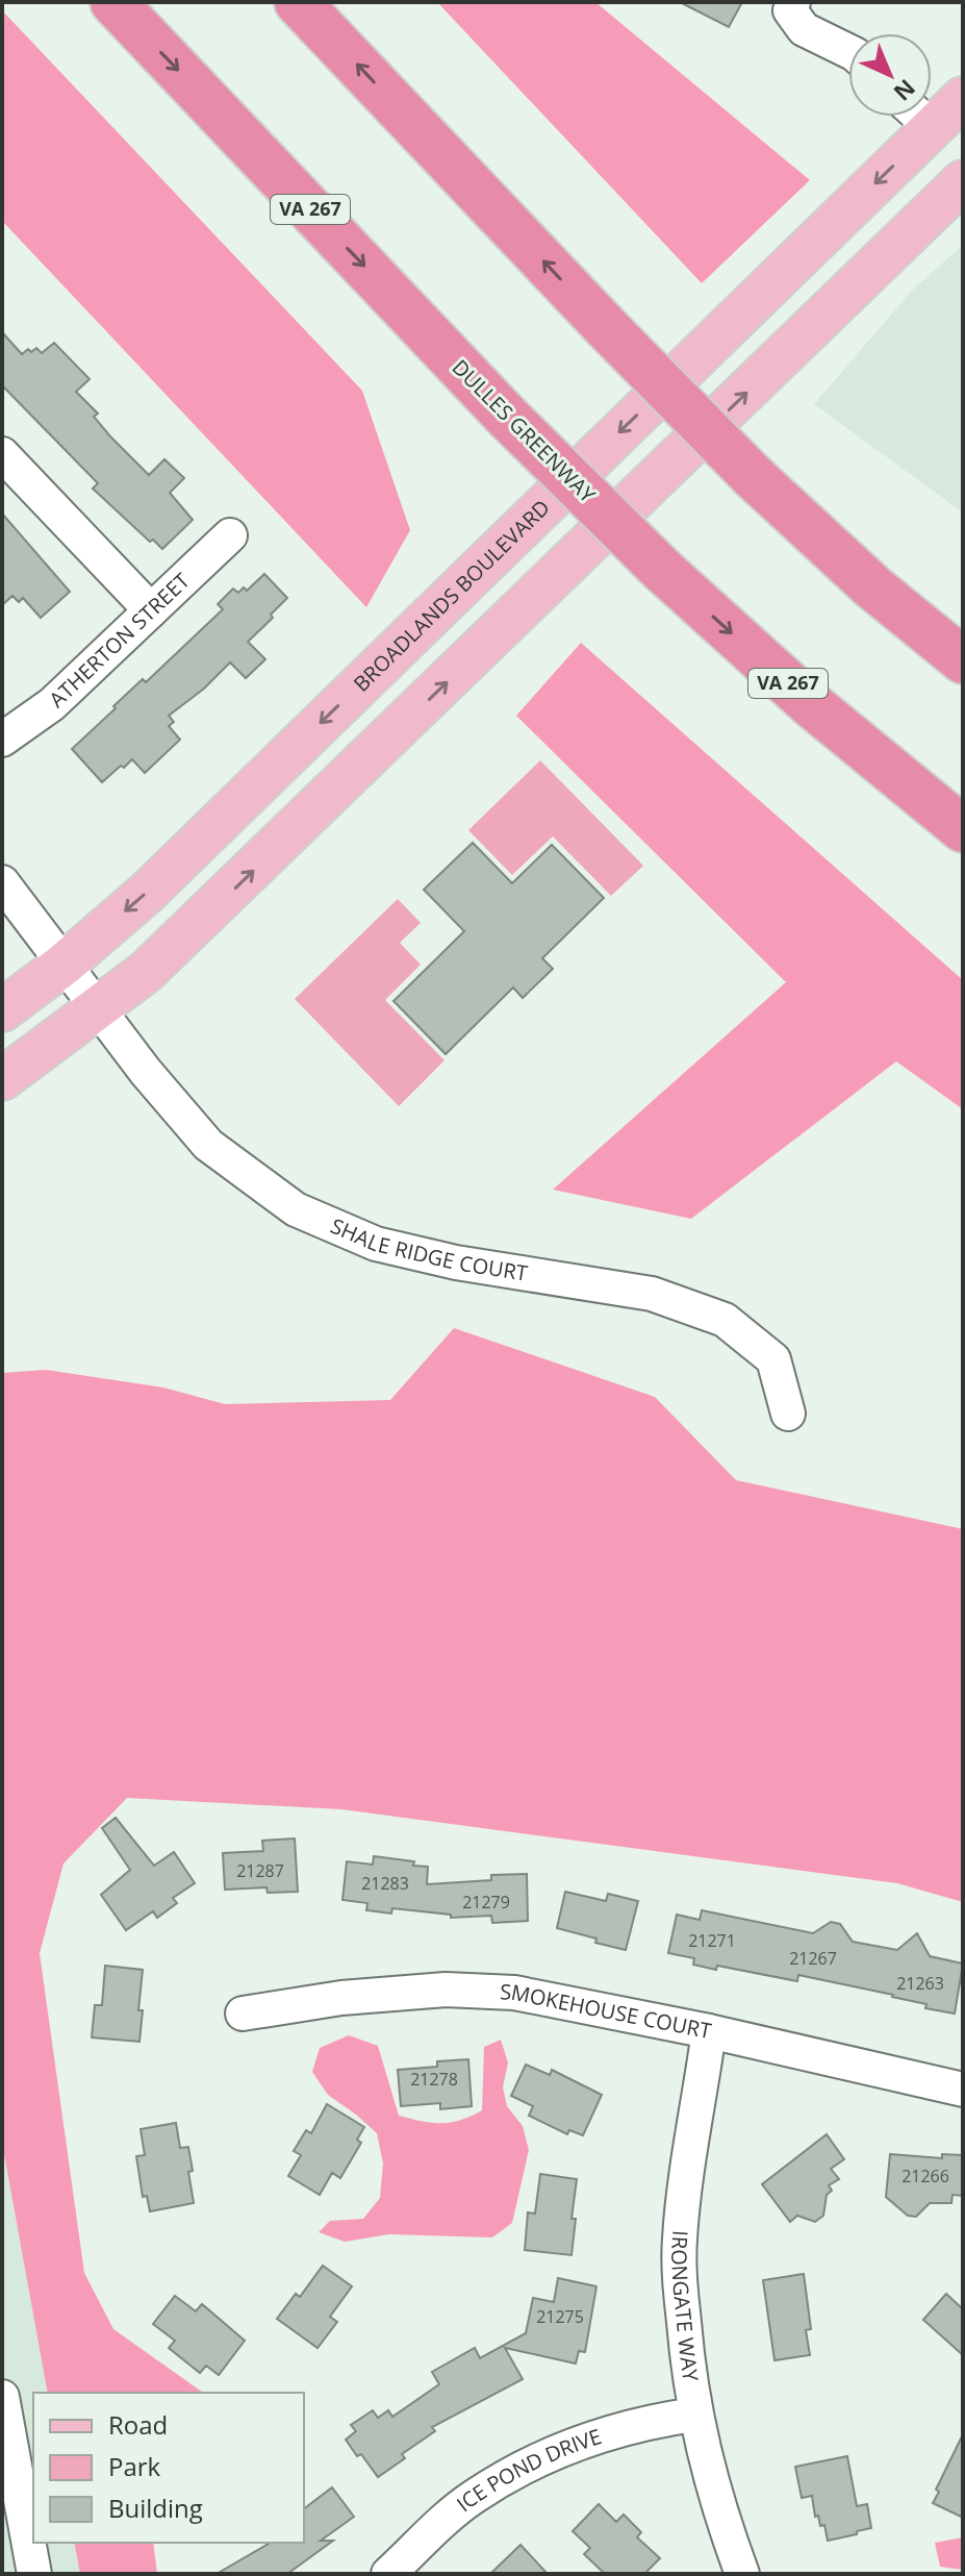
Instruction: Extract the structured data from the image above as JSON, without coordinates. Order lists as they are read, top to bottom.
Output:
{
  "streets": {
    "highway": ["VA 267", "DULLES GREENWAY"],
    "main road": ["BROADLANDS BOULEVARD"],
    "street": [
      "ATHERTON STREET",
      "SHALE RIDGE COURT",
      "SMOKEHOUSE COURT",
      "IRONGATE WAY",
      "ICE POND DRIVE"
    ]
  },
  "crossings": [
    ["BROADLANDS BOULEVARD", "SHALE RIDGE COURT"],
    ["SMOKEHOUSE COURT", "IRONGATE WAY"],
    ["IRONGATE WAY", "ICE POND DRIVE"]
  ],
  "house_numbers": [
    "21287",
    "21283",
    "21279",
    "21271",
    "21267",
    "21263",
    "21278",
    "21266",
    "21275"
  ],
  "legend": ["Road", "Park", "Building"],
  "north": "bottom right"
}
